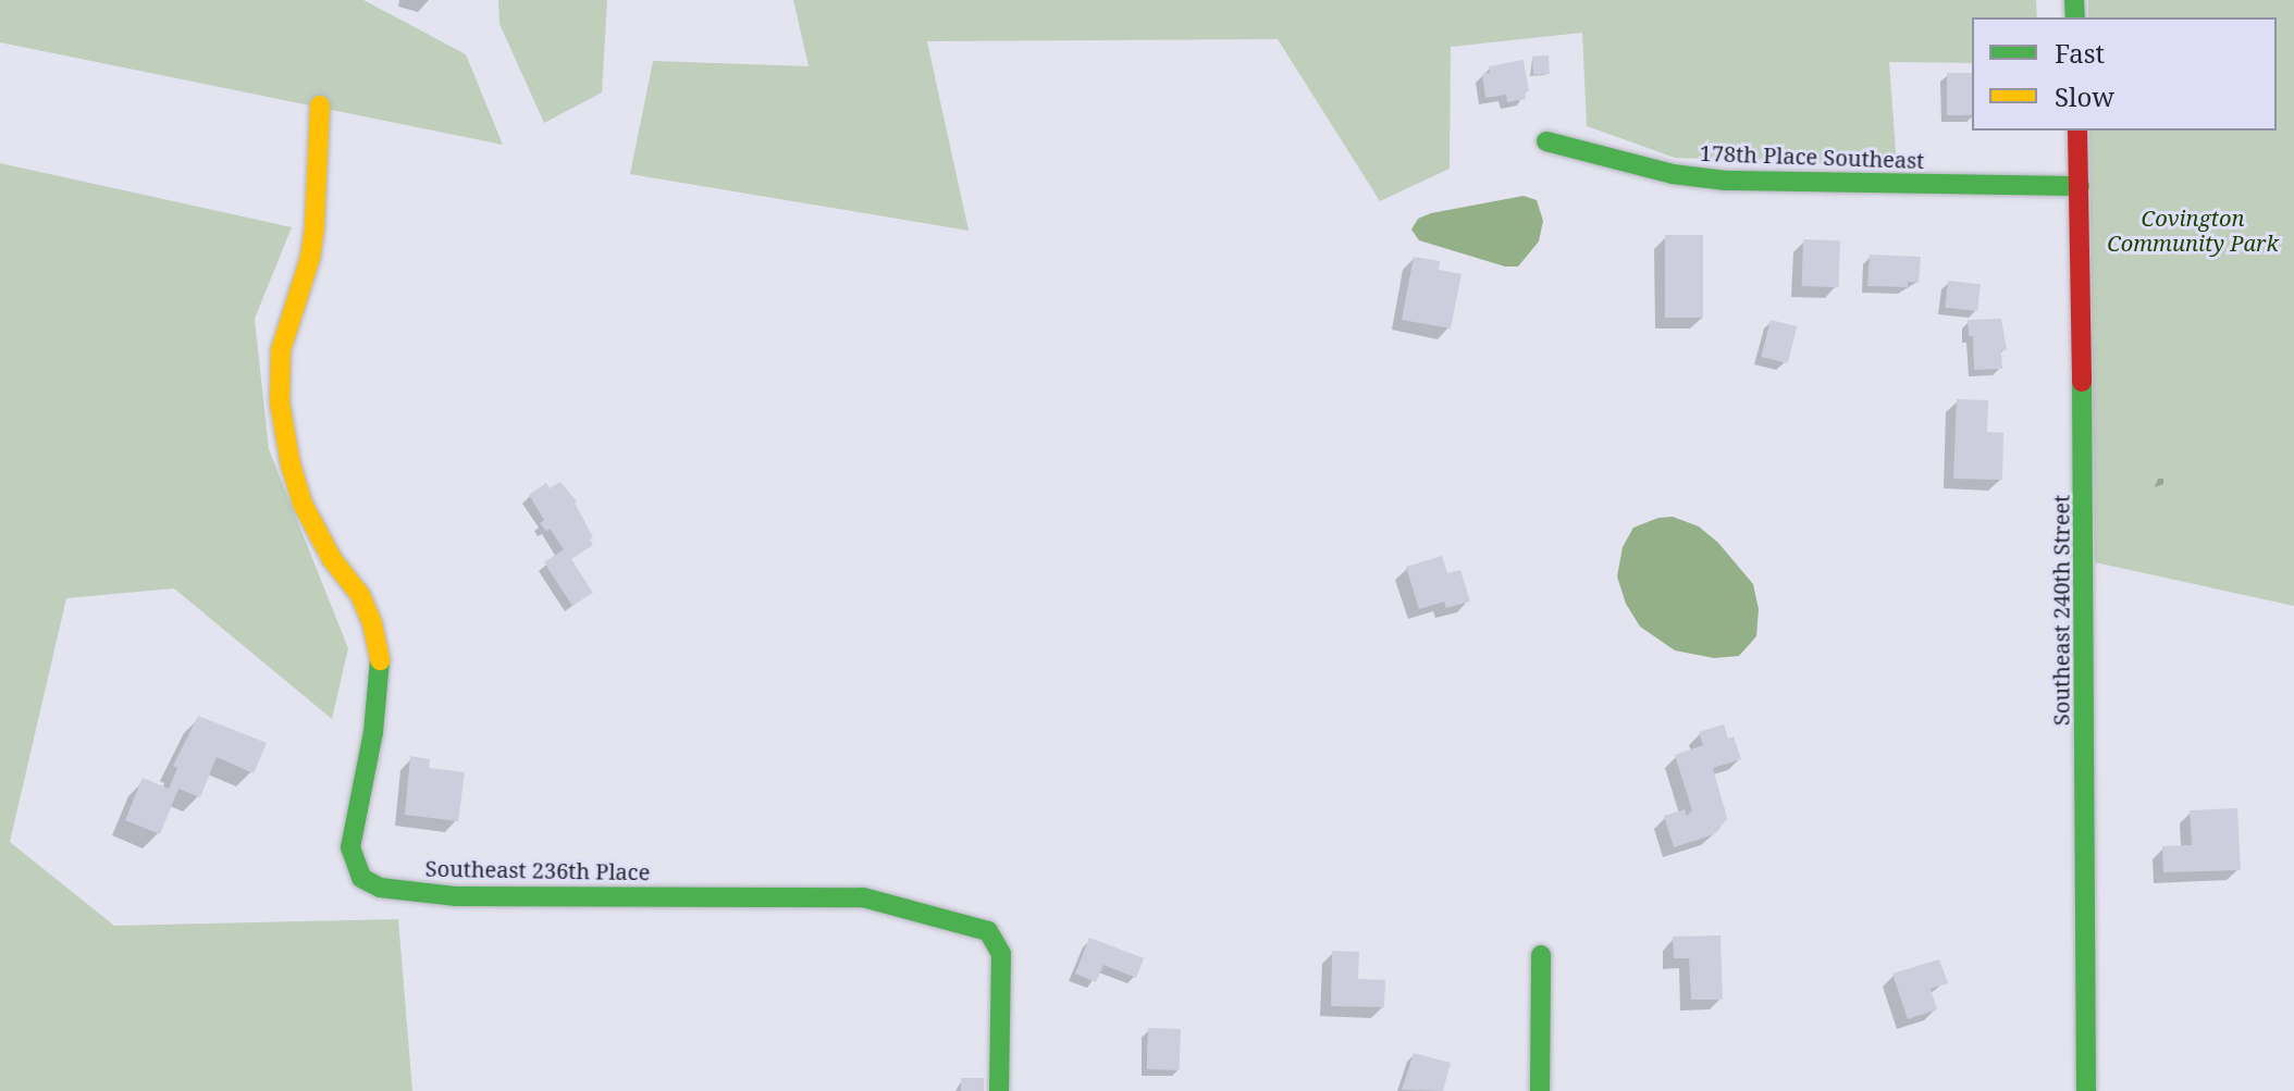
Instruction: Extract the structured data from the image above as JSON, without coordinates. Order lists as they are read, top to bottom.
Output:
{
  "streets": {
    "street": ["178th Place Southeast", "Southeast 240th Street", "Southeast 236th Place"]
  },
  "crossings": [
    ["178th Place Southeast", "Southeast 240th Street"]
  ],
  "parks": ["Covington Community Park"],
  "legend": ["Fast", "Slow"]
}
